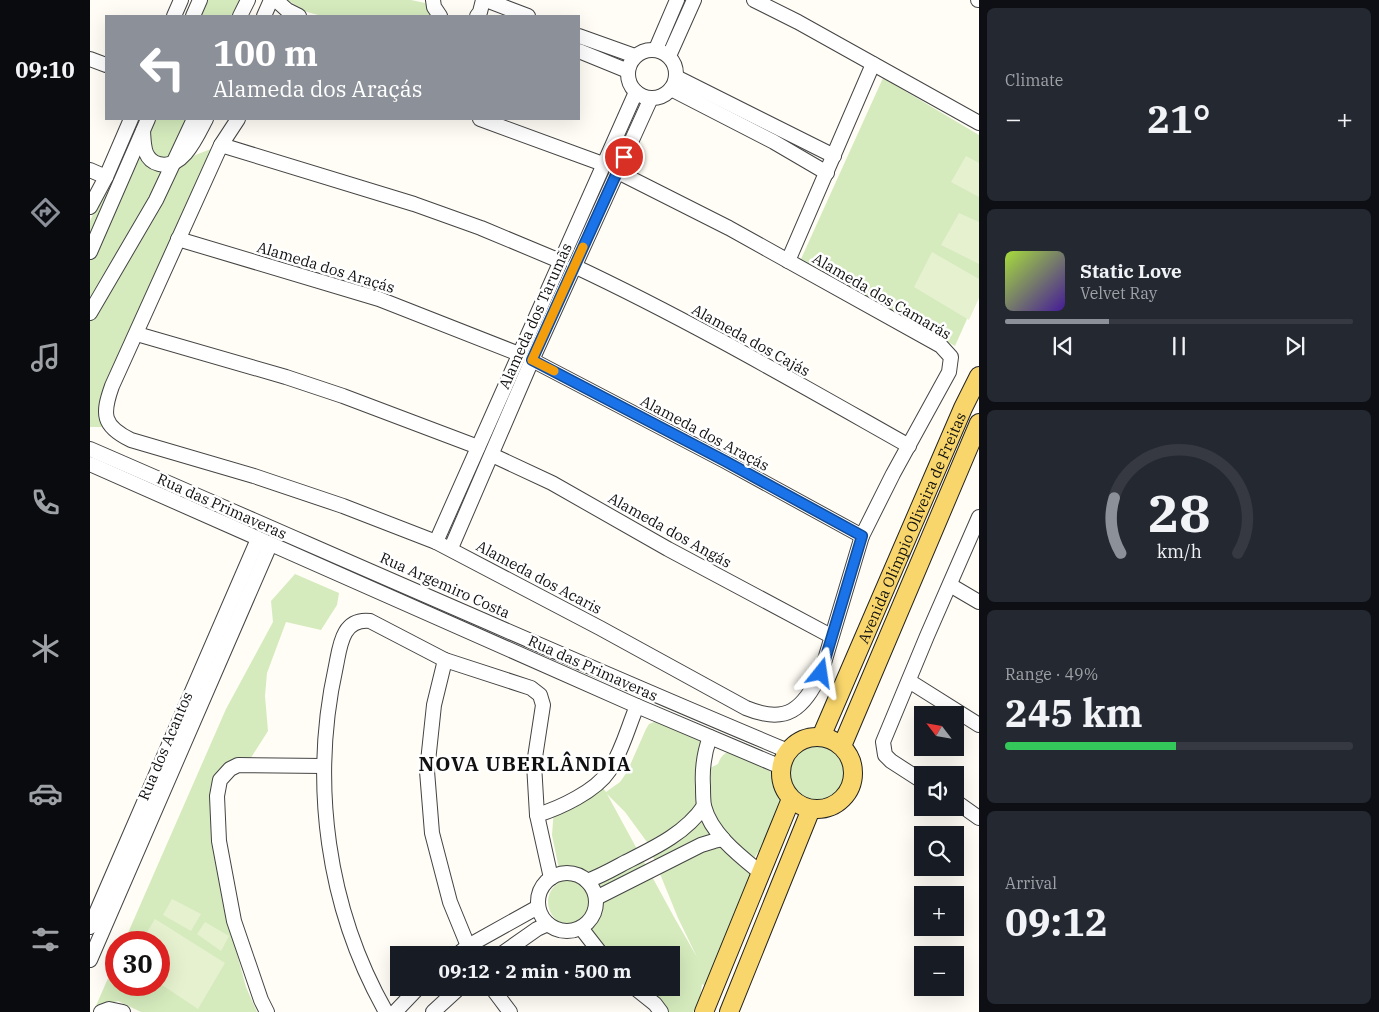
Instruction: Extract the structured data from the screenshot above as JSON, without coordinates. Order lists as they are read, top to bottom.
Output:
{
  "streets": {
    "main road": ["Avenida Olímpio Oliveira de Freitas"],
    "street": [
      "Alameda dos Araçás",
      "Alameda dos Camarás",
      "Alameda dos Tarumãs",
      "Alameda dos Cajás",
      "Rua das Primaveras",
      "Alameda dos Angás",
      "Alameda dos Acaris",
      "Rua Argemiro Costa",
      "Rua dos Acantos"
    ]
  },
  "crossings": [
    ["Alameda dos Araçás", "Alameda dos Camarás"],
    ["Alameda dos Araçás", "Alameda dos Tarumãs"],
    ["Alameda dos Araçás", "Alameda dos Acaris"],
    ["Alameda dos Camarás", "Alameda dos Tarumãs"],
    ["Alameda dos Camarás", "Alameda dos Cajás"],
    ["Alameda dos Camarás", "Alameda dos Acaris"],
    ["Alameda dos Tarumãs", "Alameda dos Cajás"],
    ["Alameda dos Tarumãs", "Alameda dos Angás"],
    ["Alameda dos Tarumãs", "Alameda dos Acaris"],
    ["Rua das Primaveras", "Avenida Olímpio Oliveira de Freitas"],
    ["Rua das Primaveras", "Rua Argemiro Costa"],
    ["Rua das Primaveras", "Rua dos Acantos"],
    ["Avenida Olímpio Oliveira de Freitas", "Rua Argemiro Costa"],
    ["Alameda dos Angás", "Alameda dos Acaris"]
  ],
  "districts": ["NOVA UBERLÂNDIA"],
  "north": "top left",
  "page": {
    "tabs": "09:10",
    "tile": [
      "Climate",
      ["Range · 49%", "245 km"],
      ["Arrival", "09:12"]
    ],
    "turn": ["100 m", "Alameda dos Araçás"],
    "heat": ["−", "21°", "+"],
    "song": ["Static Love", "Velvet Ray"],
    "map_buttons": ["+", "−"],
    "limit": "30",
    "trip": "09:12 · 2 min · 500 m",
    "gauge": ["28", "km/h"]
  }
}
